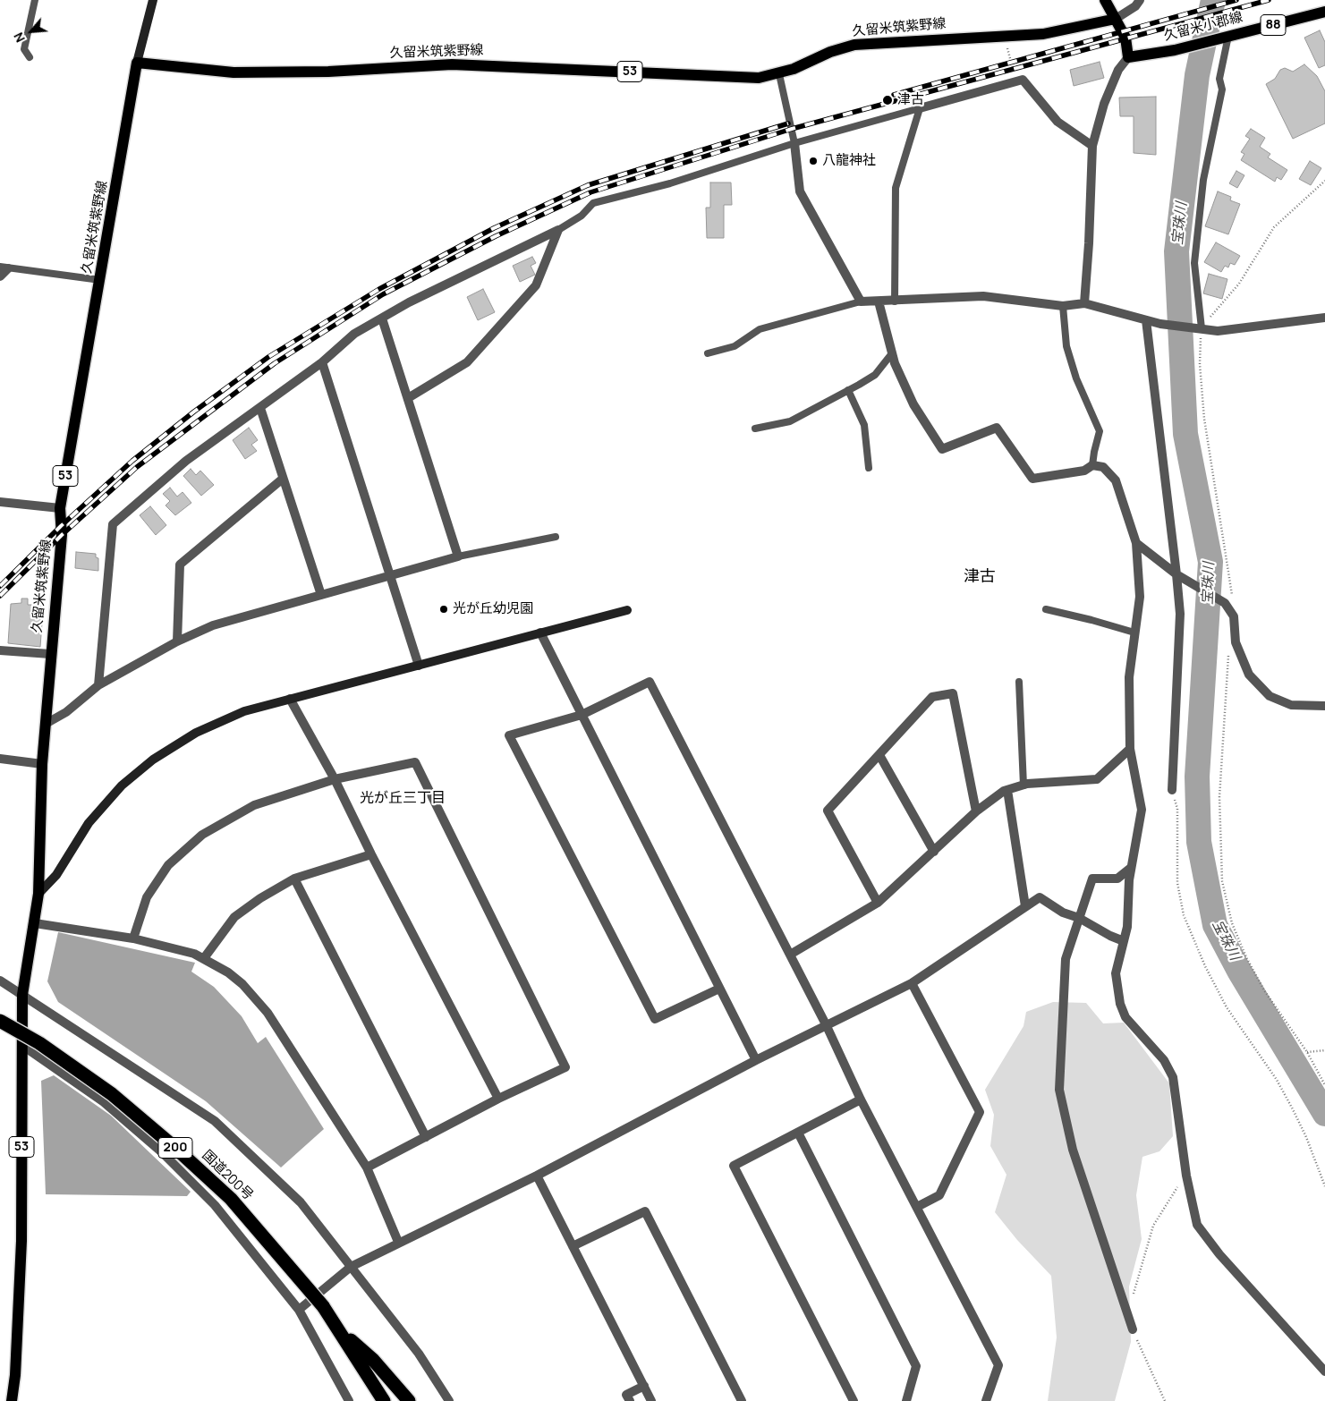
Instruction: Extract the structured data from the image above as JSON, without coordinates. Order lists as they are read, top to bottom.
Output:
{
  "streets": {
    "highway": ["200", "国道200号"],
    "main road": [
      "88",
      "久留米小郡線",
      "久留米筑紫野線",
      "53"
    ]
  },
  "districts": ["津古", "光が丘三丁目"],
  "water": ["宝珠川"],
  "places": ["津古", "八龍神社", "光が丘幼児園"],
  "north": "bottom left"
}
